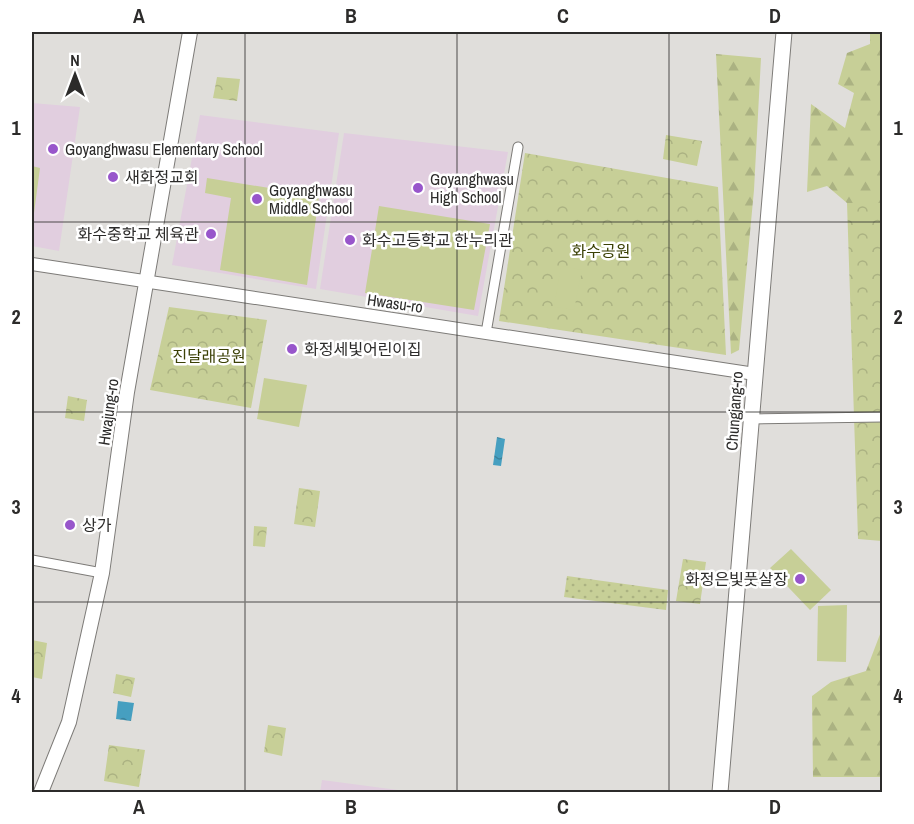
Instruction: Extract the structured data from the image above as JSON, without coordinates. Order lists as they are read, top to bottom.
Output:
{
  "streets": {
    "main road": ["Chungjang-ro", "Hwajung-ro"],
    "street": ["Hwasu-ro"]
  },
  "crossings": [
    ["Hwasu-ro", "Chungjang-ro"],
    ["Hwasu-ro", "Hwajung-ro"]
  ],
  "parks": ["화수공원", "진달래공원"],
  "places": [
    "Goyanghwasu Elementary School",
    "새화정교회",
    "Goyanghwasu High School",
    "Goyanghwasu Middle School",
    "화수중학교 체육관",
    "화수고등학교 한누리관",
    "화정세빛어린이집",
    "상가",
    "화정은빛풋살장"
  ],
  "north": "top",
  "grid": {
    "columns": [
      "A",
      "B",
      "C",
      "D"
    ],
    "rows": [
      "1",
      "2",
      "3",
      "4"
    ]
  }
}
